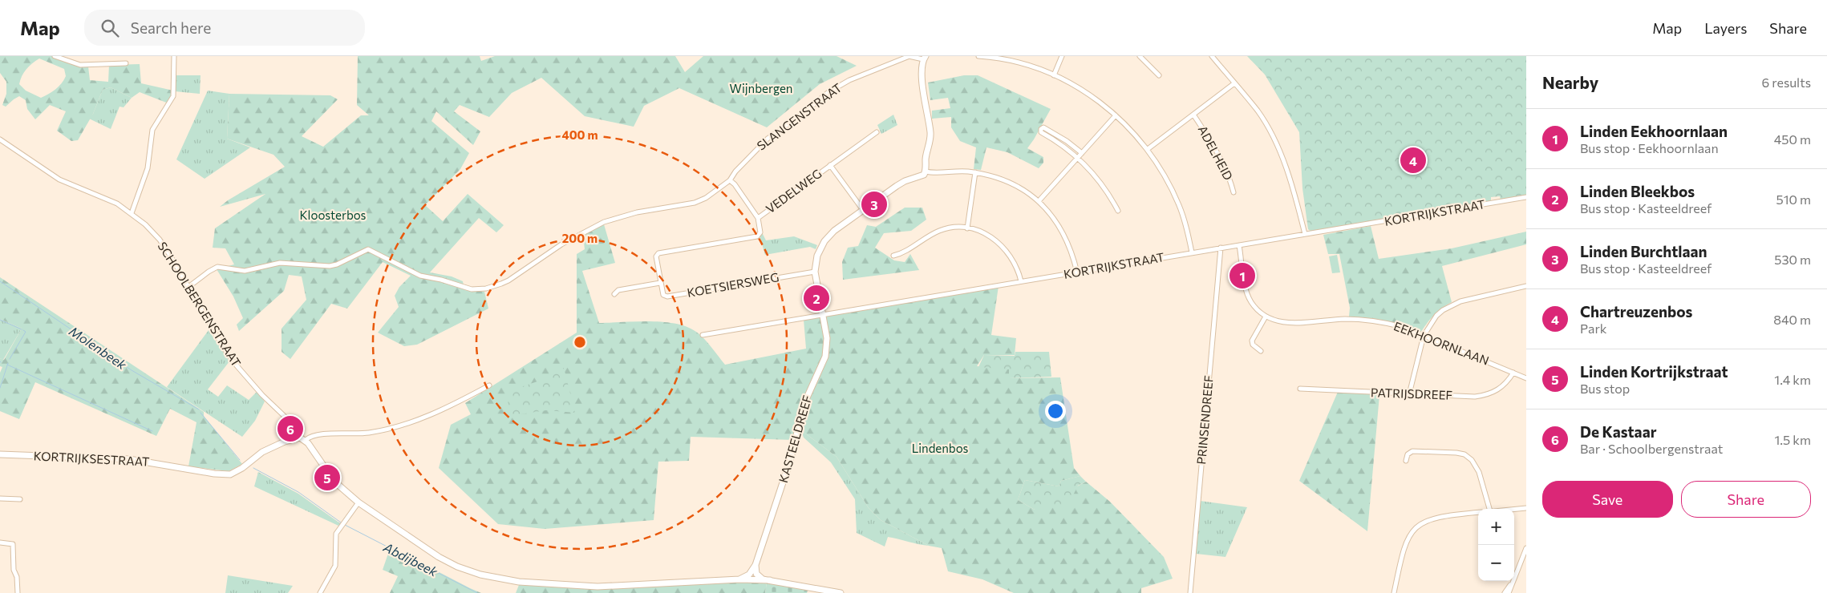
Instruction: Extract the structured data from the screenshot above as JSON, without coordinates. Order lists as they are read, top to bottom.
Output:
{
  "streets": {
    "street": [
      "SLANGENSTRAAT",
      "ADELHEID",
      "VEDELWEG",
      "KORTRIJKSTRAAT",
      "KOETSIERSWEG",
      "SCHOOLBERGENSTRAAT",
      "EEKHOORNLAAN",
      "PATRIJSDREEF",
      "PRINSENDREEF",
      "KASTEELDREEF",
      "KORTRIJKSESTRAAT"
    ]
  },
  "crossings": [
    ["SLANGENSTRAAT", "SCHOOLBERGENSTRAAT"],
    ["VEDELWEG", "KOETSIERSWEG"],
    ["VEDELWEG", "KASTEELDREEF"],
    ["KORTRIJKSTRAAT", "EEKHOORNLAAN"],
    ["KORTRIJKSTRAAT", "PRINSENDREEF"],
    ["KORTRIJKSTRAAT", "KASTEELDREEF"],
    ["KOETSIERSWEG", "KASTEELDREEF"],
    ["SCHOOLBERGENSTRAAT", "KORTRIJKSESTRAAT"],
    ["EEKHOORNLAAN", "PATRIJSDREEF"]
  ],
  "water": ["Molenbeek", "Abdijbeek"],
  "parks": ["Wijnbergen", "Kloosterbos", "Lindenbos"],
  "page": {
    "header": "Map",
    "search": "Search here",
    "nav": ["Map", "Layers", "Share"],
    "heading": ["Nearby", "6 results"],
    "list": [
      {
        "mark": "1",
        "name": "Linden Eekhoornlaan",
        "note": "Bus stop · Eekhoornlaan",
        "value": "450 m"
      },
      {
        "mark": "2",
        "name": "Linden Bleekbos",
        "note": "Bus stop · Kasteeldreef",
        "value": "510 m"
      },
      {
        "mark": "3",
        "name": "Linden Burchtlaan",
        "note": "Bus stop · Kasteeldreef",
        "value": "530 m"
      },
      {
        "mark": "4",
        "name": "Chartreuzenbos",
        "note": "Park",
        "value": "840 m"
      },
      {
        "mark": "5",
        "name": "Linden Kortrijkstraat",
        "note": "Bus stop",
        "value": "1.4 km"
      },
      {
        "mark": "6",
        "name": "De Kastaar",
        "note": "Bar · Schoolbergenstraat",
        "value": "1.5 km"
      }
    ],
    "pins": [
      "4",
      "3",
      "1",
      "2",
      "6",
      "5"
    ],
    "buttons": ["Save", "Share"],
    "map_buttons": ["+", "−"]
  },
  "rings": ["400 m", "200 m"]
}
